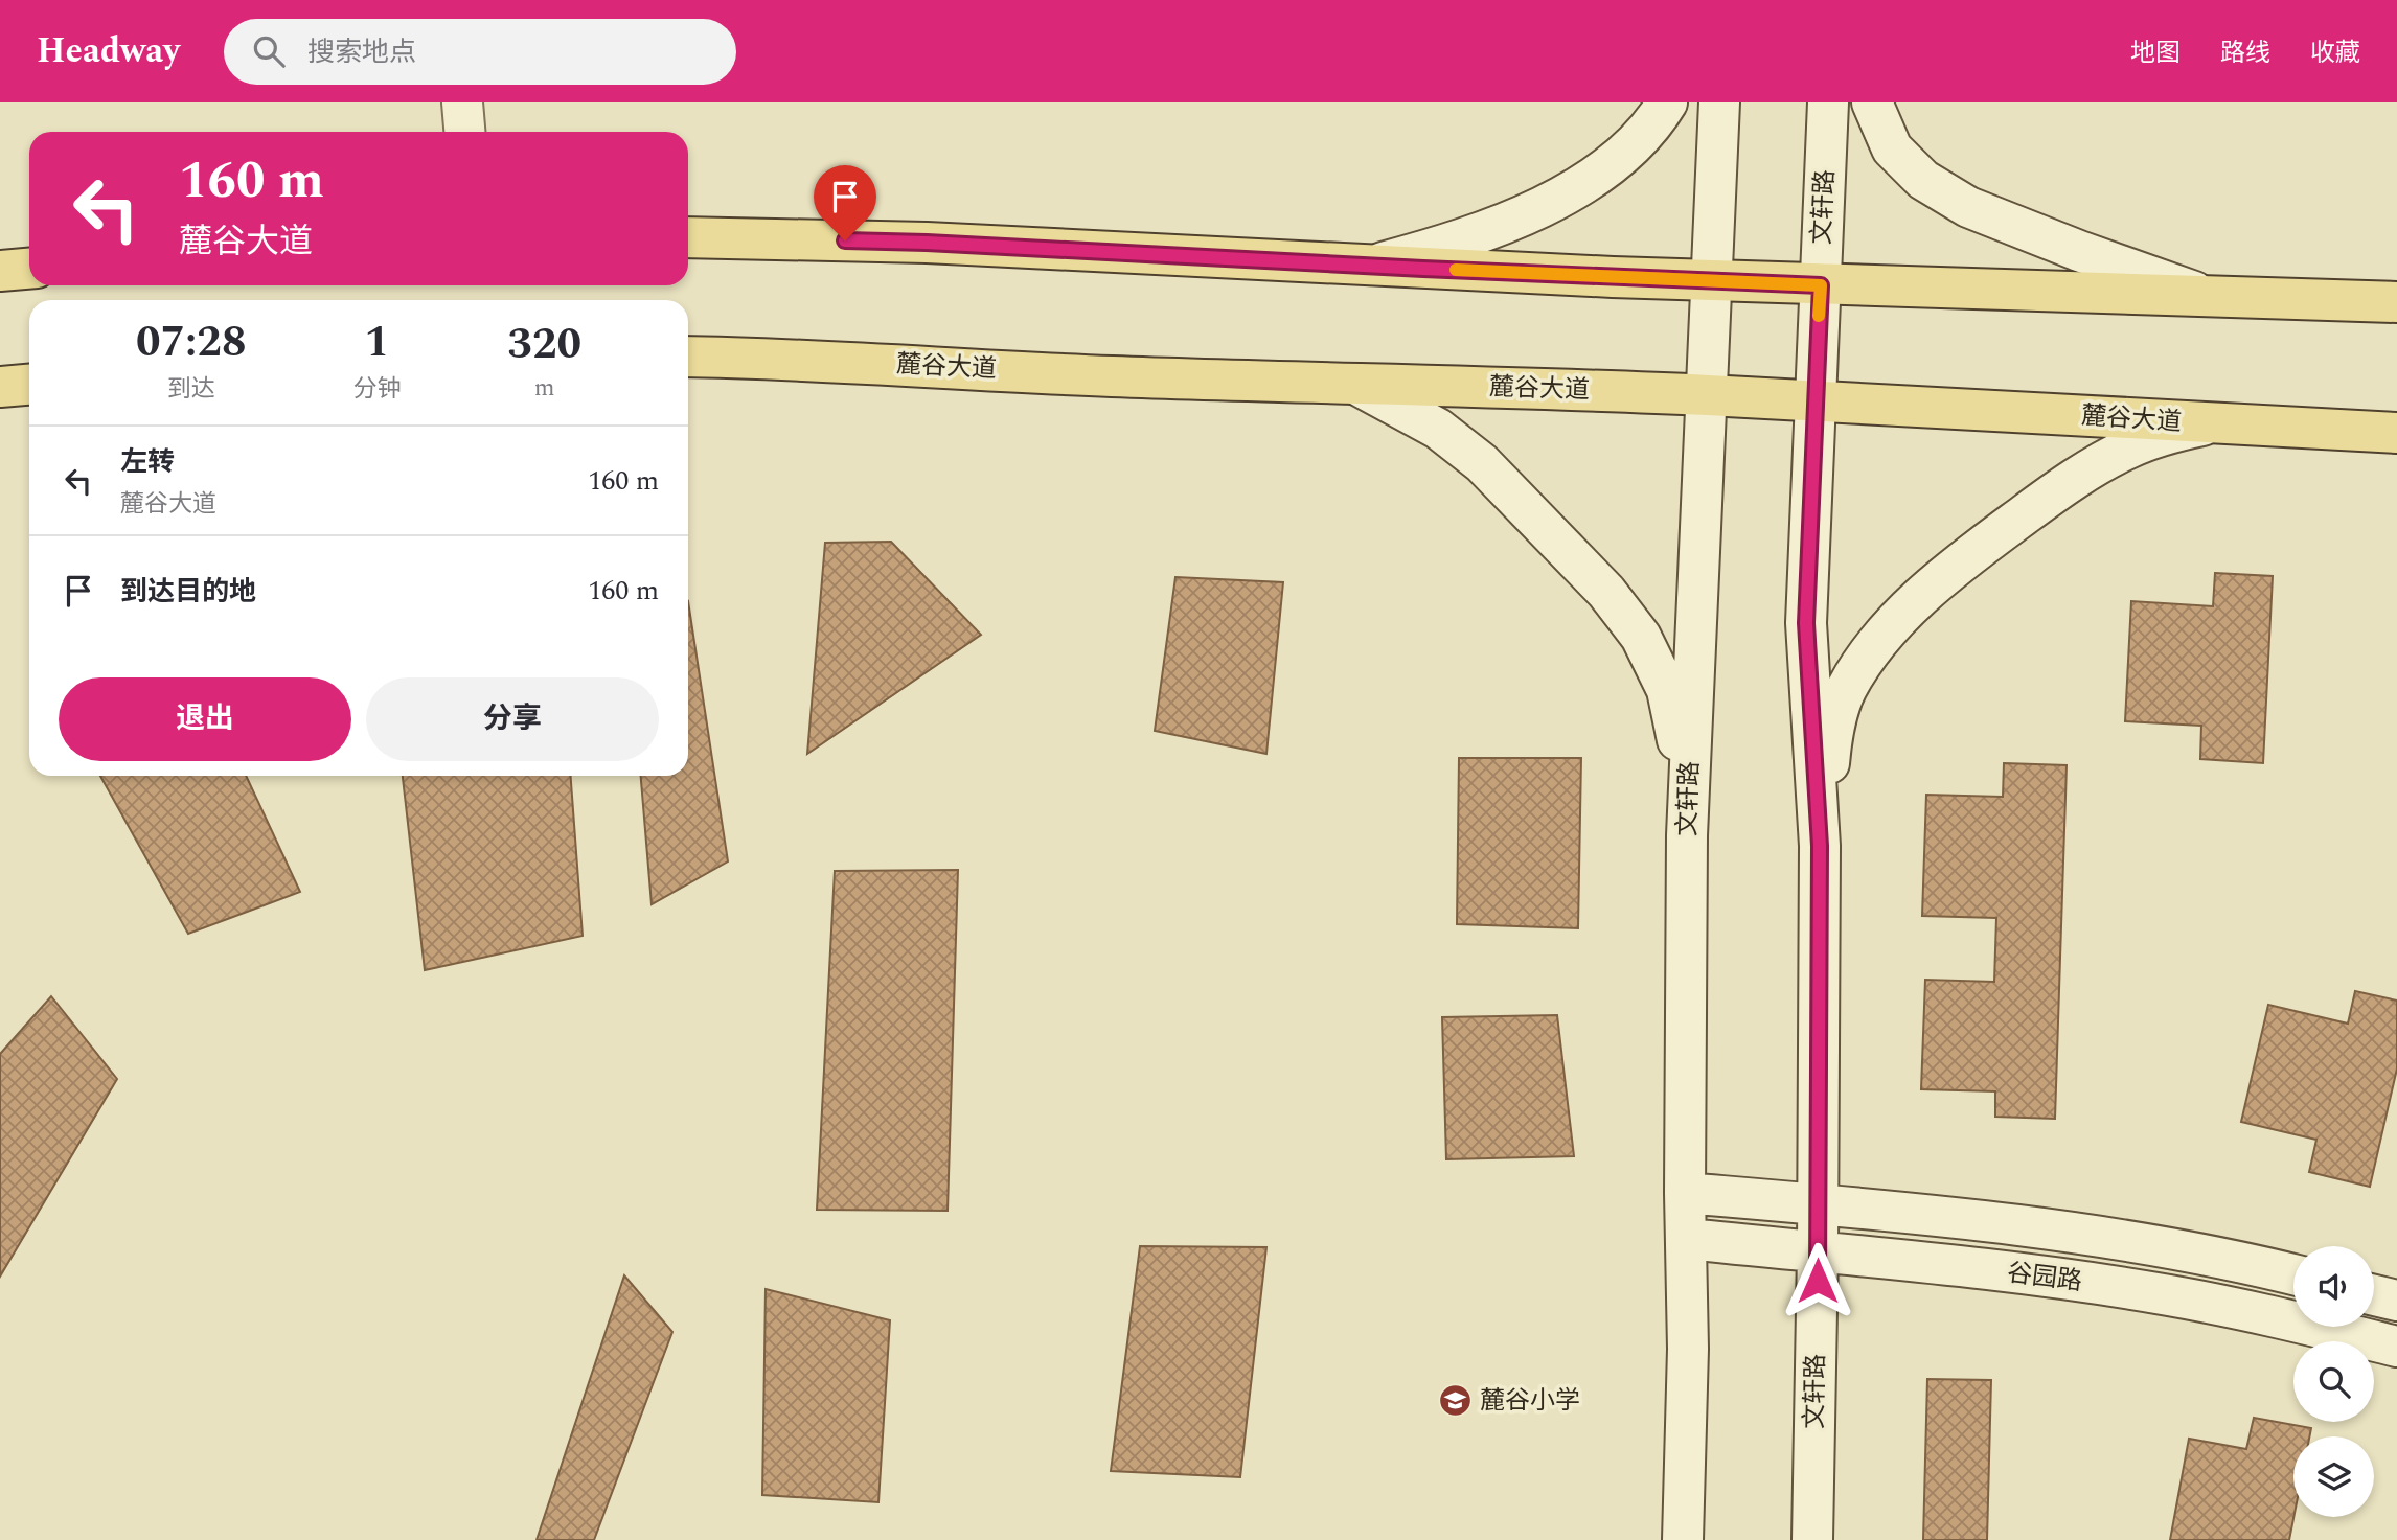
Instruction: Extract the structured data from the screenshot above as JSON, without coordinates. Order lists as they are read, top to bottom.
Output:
{
  "streets": {
    "main road": ["文轩路", "麓谷大道", "谷园路"]
  },
  "crossings": [
    ["文轩路", "麓谷大道"],
    ["文轩路", "谷园路"]
  ],
  "places": {
    "school or university": ["麓谷小学"]
  },
  "page": {
    "header": "Headway",
    "search": "搜索地点",
    "nav": ["地图", "路线", "收藏"],
    "turn": ["160 m", "麓谷大道"],
    "eta": [
      "07:28",
      "到达",
      "1",
      "分钟",
      "320",
      "m"
    ],
    "list": [
      {
        "name": "左转",
        "note": "麓谷大道",
        "value": "160 m"
      },
      {
        "name": "到达目的地",
        "value": "160 m"
      }
    ],
    "buttons": ["退出", "分享"]
  }
}
